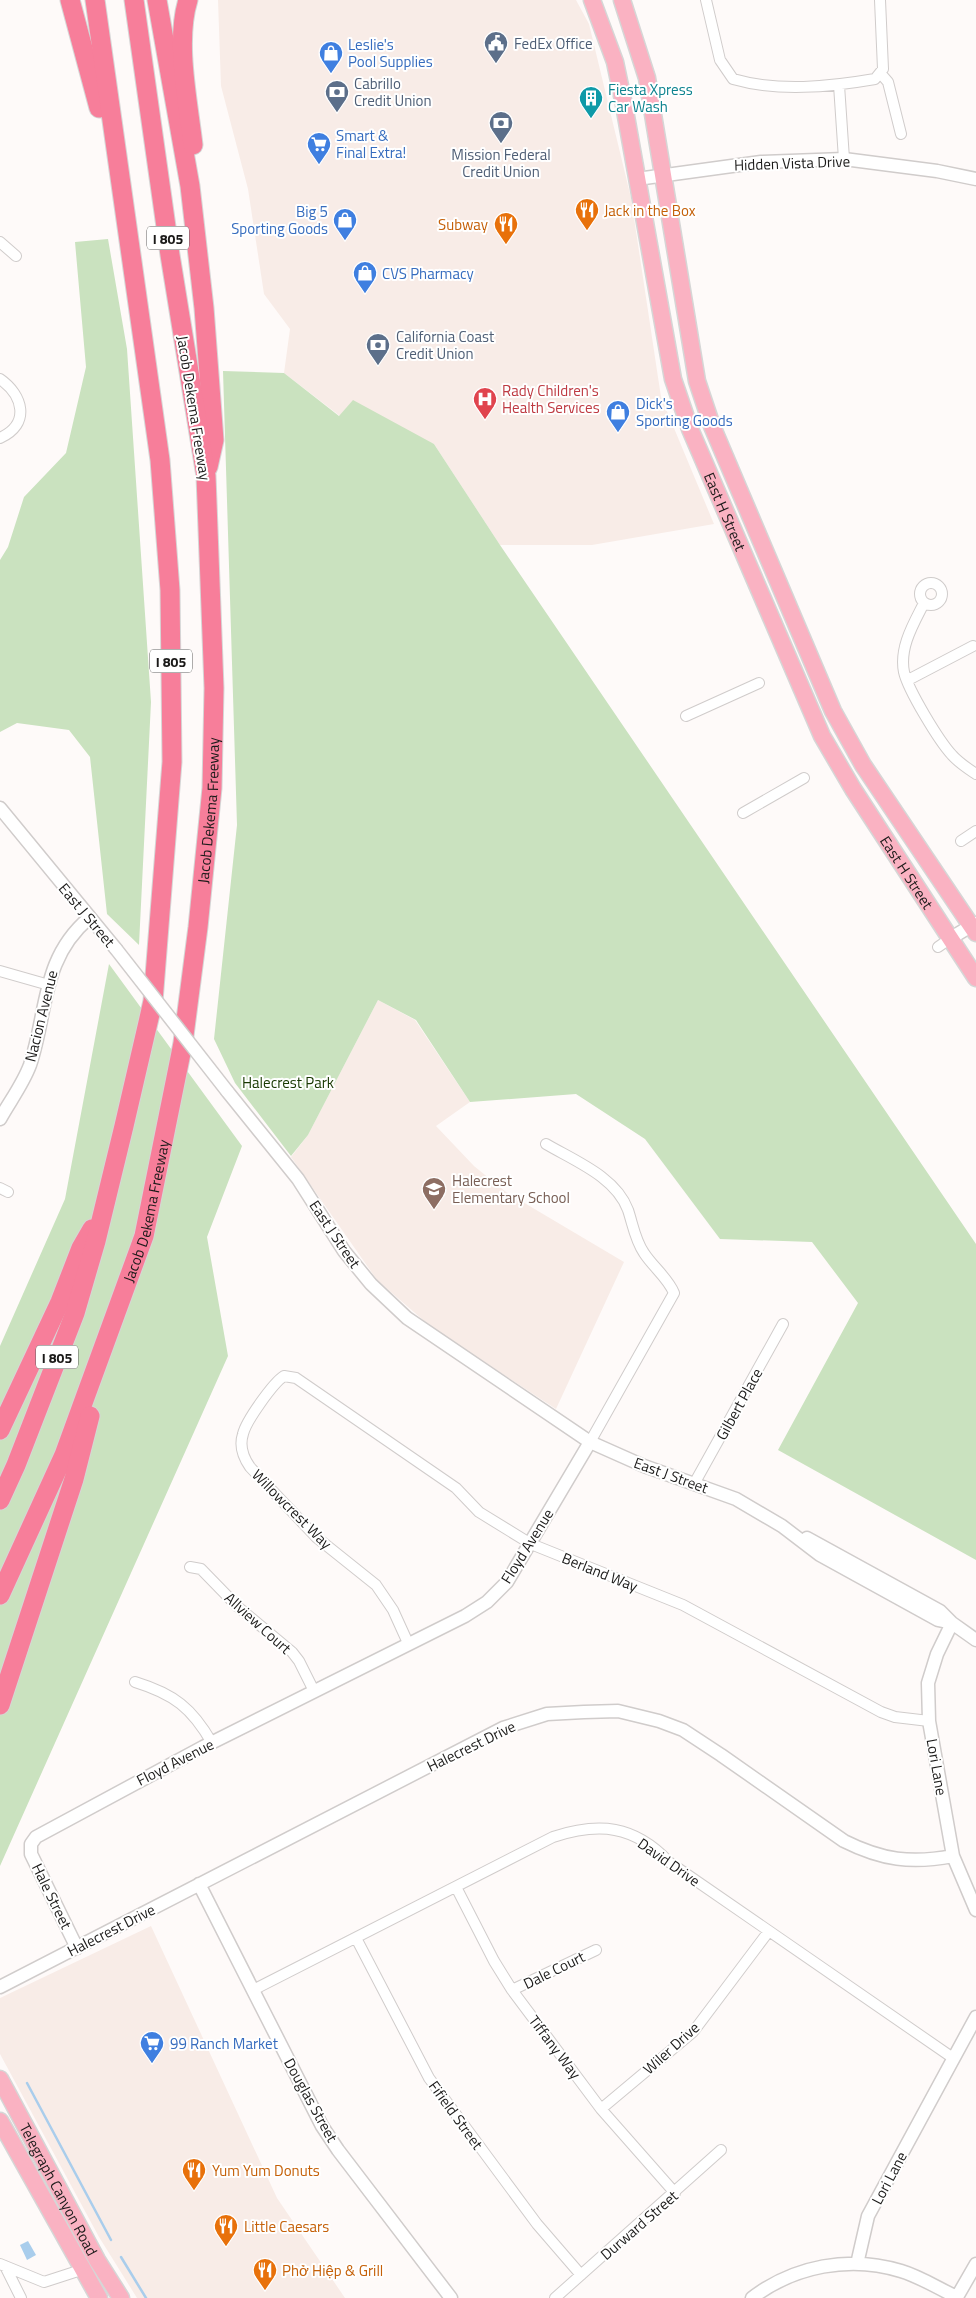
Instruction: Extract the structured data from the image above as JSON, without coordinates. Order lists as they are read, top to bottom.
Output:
{
  "streets": {
    "highway": ["I 805", "Jacob Dekema Freeway"],
    "main road": ["East H Street", "Telegraph Canyon Road"],
    "street": [
      "Hidden Vista Drive",
      "East J Street",
      "Nacion Avenue",
      "Gilbert Place",
      "Willowcrest Way",
      "Floyd Avenue",
      "Berland Way",
      "Allview Court",
      "Halecrest Drive",
      "Lori Lane",
      "David Drive",
      "Hale Street",
      "Dale Court",
      "Tiffany Way",
      "Wiler Drive",
      "Douglas Street",
      "Fifield Street",
      "Durward Street"
    ]
  },
  "crossings": [
    ["Hidden Vista Drive", "East H Street"],
    ["East J Street", "Nacion Avenue"],
    ["East J Street", "Gilbert Place"],
    ["East J Street", "Floyd Avenue"],
    ["East J Street", "Lori Lane"],
    ["Willowcrest Way", "Floyd Avenue"],
    ["Willowcrest Way", "Berland Way"],
    ["Floyd Avenue", "Berland Way"],
    ["Floyd Avenue", "Allview Court"],
    ["Floyd Avenue", "Hale Street"],
    ["Berland Way", "Lori Lane"],
    ["Halecrest Drive", "Lori Lane"],
    ["Halecrest Drive", "Hale Street"],
    ["Halecrest Drive", "Douglas Street"],
    ["Lori Lane", "David Drive"],
    ["David Drive", "Tiffany Way"],
    ["David Drive", "Wiler Drive"],
    ["David Drive", "Douglas Street"],
    ["David Drive", "Fifield Street"],
    ["Dale Court", "Tiffany Way"],
    ["Tiffany Way", "Wiler Drive"],
    ["Tiffany Way", "Durward Street"],
    ["Fifield Street", "Durward Street"]
  ],
  "parks": ["Halecrest Park"],
  "places": {
    "public building": ["FedEx Office"],
    "shop": [
      "Leslie's Pool Supplies",
      "Big 5 Sporting Goods",
      "CVS Pharmacy",
      "Dick's Sporting Goods"
    ],
    "bank": ["Cabrillo Credit Union", "Mission Federal Credit Union", "California Coast Credit Union"],
    "building": ["Fiesta Xpress Car Wash"],
    "supermarket": ["Smart & Final Extra!", "99 Ranch Market"],
    "restaurant": [
      "Jack in the Box",
      "Subway",
      "Yum Yum Donuts",
      "Little Caesars",
      "Phở Hiệp & Grill"
    ],
    "hospital": ["Rady Children's Health Services"],
    "school or university": ["Halecrest Elementary School"]
  }
}
